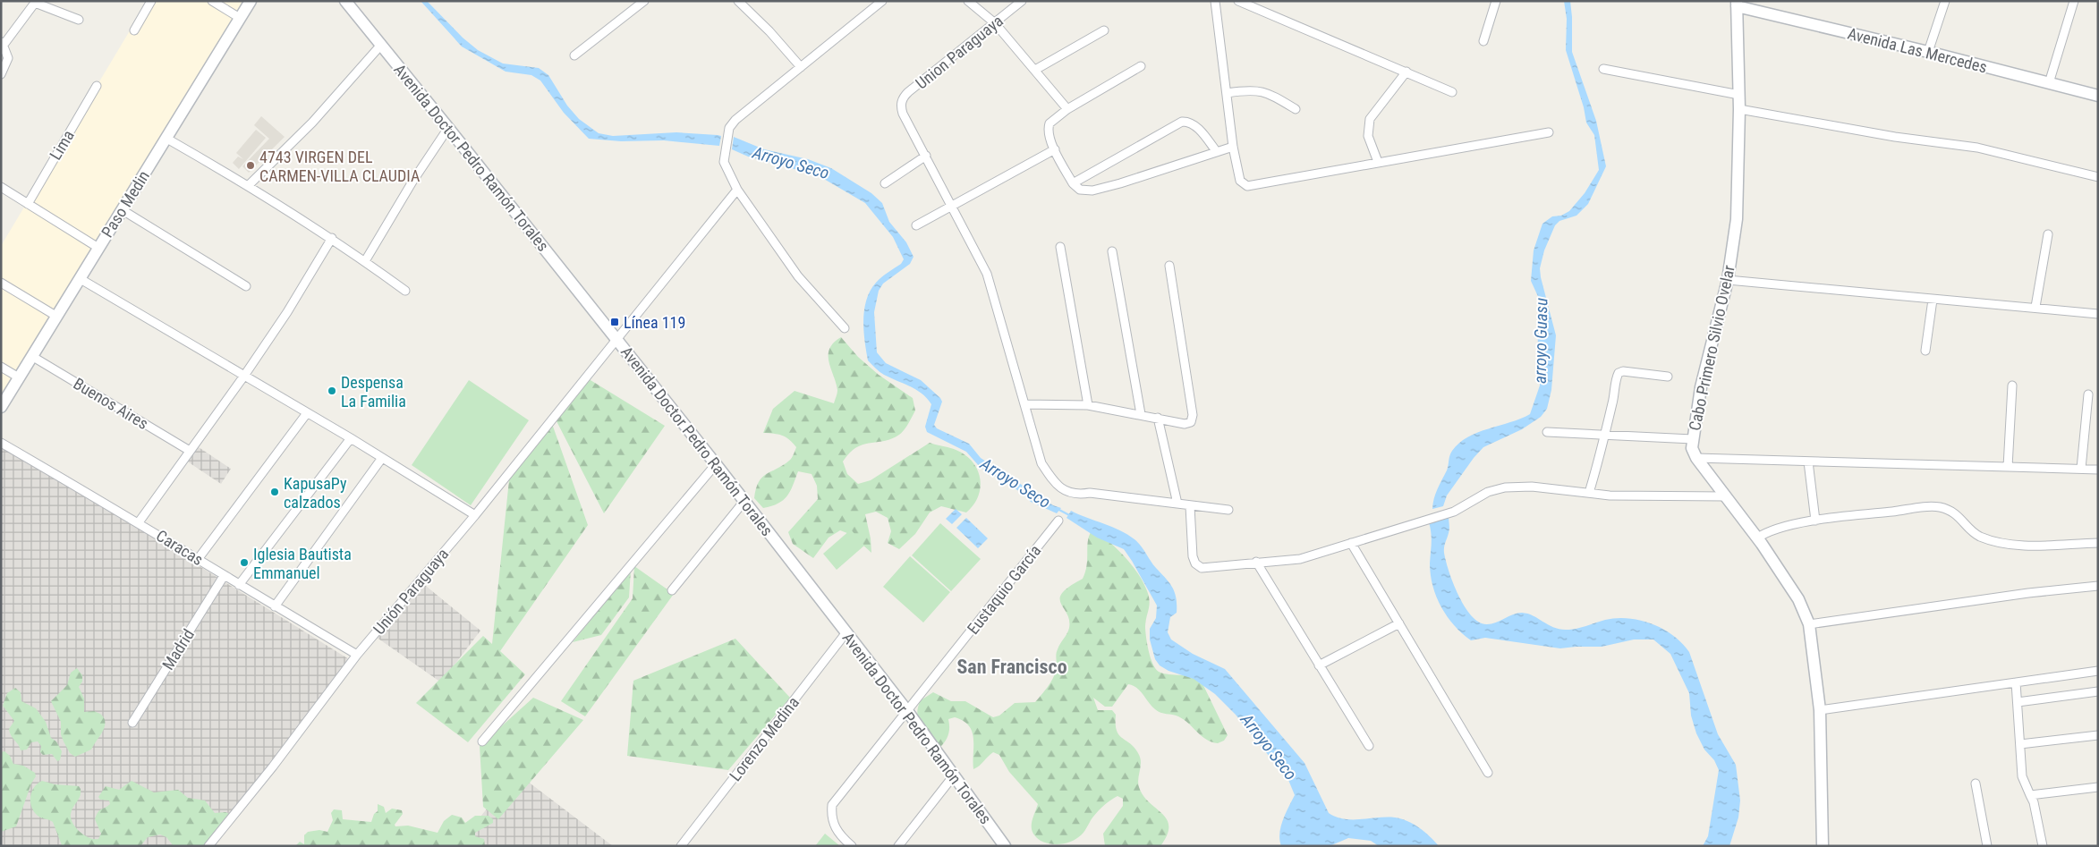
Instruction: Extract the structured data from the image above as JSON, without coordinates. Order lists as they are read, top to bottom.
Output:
{
  "streets": {
    "street": [
      "Avenida Las Mercedes",
      "Union Paraguaya",
      "Lima",
      "Avenida Doctor Pedro Ramón Torales",
      "Paso Medin",
      "Cabo Primero Silvio Ovelar",
      "Buenos Aires",
      "Caracas",
      "Eustaquio García",
      "Unión Paraguaya",
      "Madrid",
      "Lorenzo Medina"
    ]
  },
  "crossings": [
    ["Avenida Las Mercedes", "Cabo Primero Silvio Ovelar"],
    ["Avenida Doctor Pedro Ramón Torales", "Eustaquio García"],
    ["Avenida Doctor Pedro Ramón Torales", "Unión Paraguaya"],
    ["Avenida Doctor Pedro Ramón Torales", "Lorenzo Medina"],
    ["Paso Medin", "Buenos Aires"],
    ["Caracas", "Unión Paraguaya"],
    ["Caracas", "Madrid"]
  ],
  "districts": ["San Francisco"],
  "water": ["Arroyo Seco", "arroyo Guasu"],
  "places": {
    "other": [
      "4743 VIRGEN DEL CARMEN-VILLA CLAUDIA",
      "Despensa La Familia",
      "KapusaPy calzados",
      "Iglesia Bautista Emmanuel"
    ],
    "transit": ["Línea 119"]
  }
}
